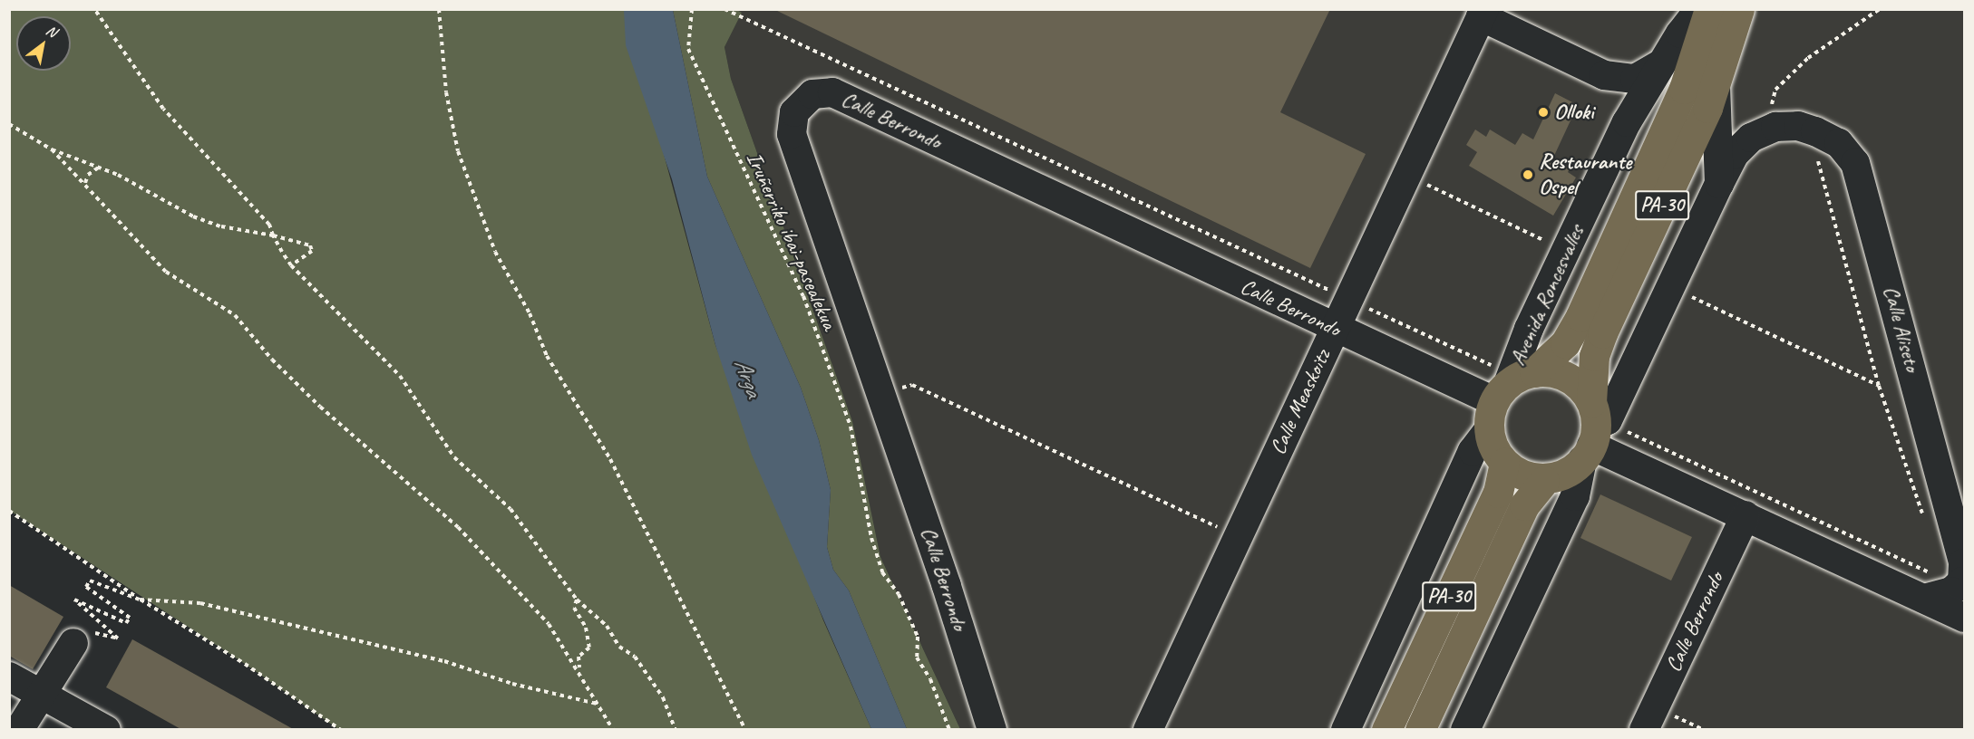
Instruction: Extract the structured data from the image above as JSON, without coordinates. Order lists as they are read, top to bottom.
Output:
{
  "streets": {
    "highway": ["PA-30"],
    "street": [
      "Calle Berrondo",
      "Avenida Roncesvalles",
      "Calle Aliseto",
      "Calle Measkoitz"
    ],
    "path": ["Iruñerriko ibai-pasealekua"]
  },
  "crossings": [
    ["Calle Berrondo", "PA-30"],
    ["Calle Berrondo", "Avenida Roncesvalles"],
    ["Calle Berrondo", "Calle Measkoitz"],
    ["PA-30", "Avenida Roncesvalles"],
    ["Avenida Roncesvalles", "Calle Measkoitz"]
  ],
  "water": ["Arga"],
  "places": ["Olloki", "Restaurante Ospel"],
  "north": "top right"
}
